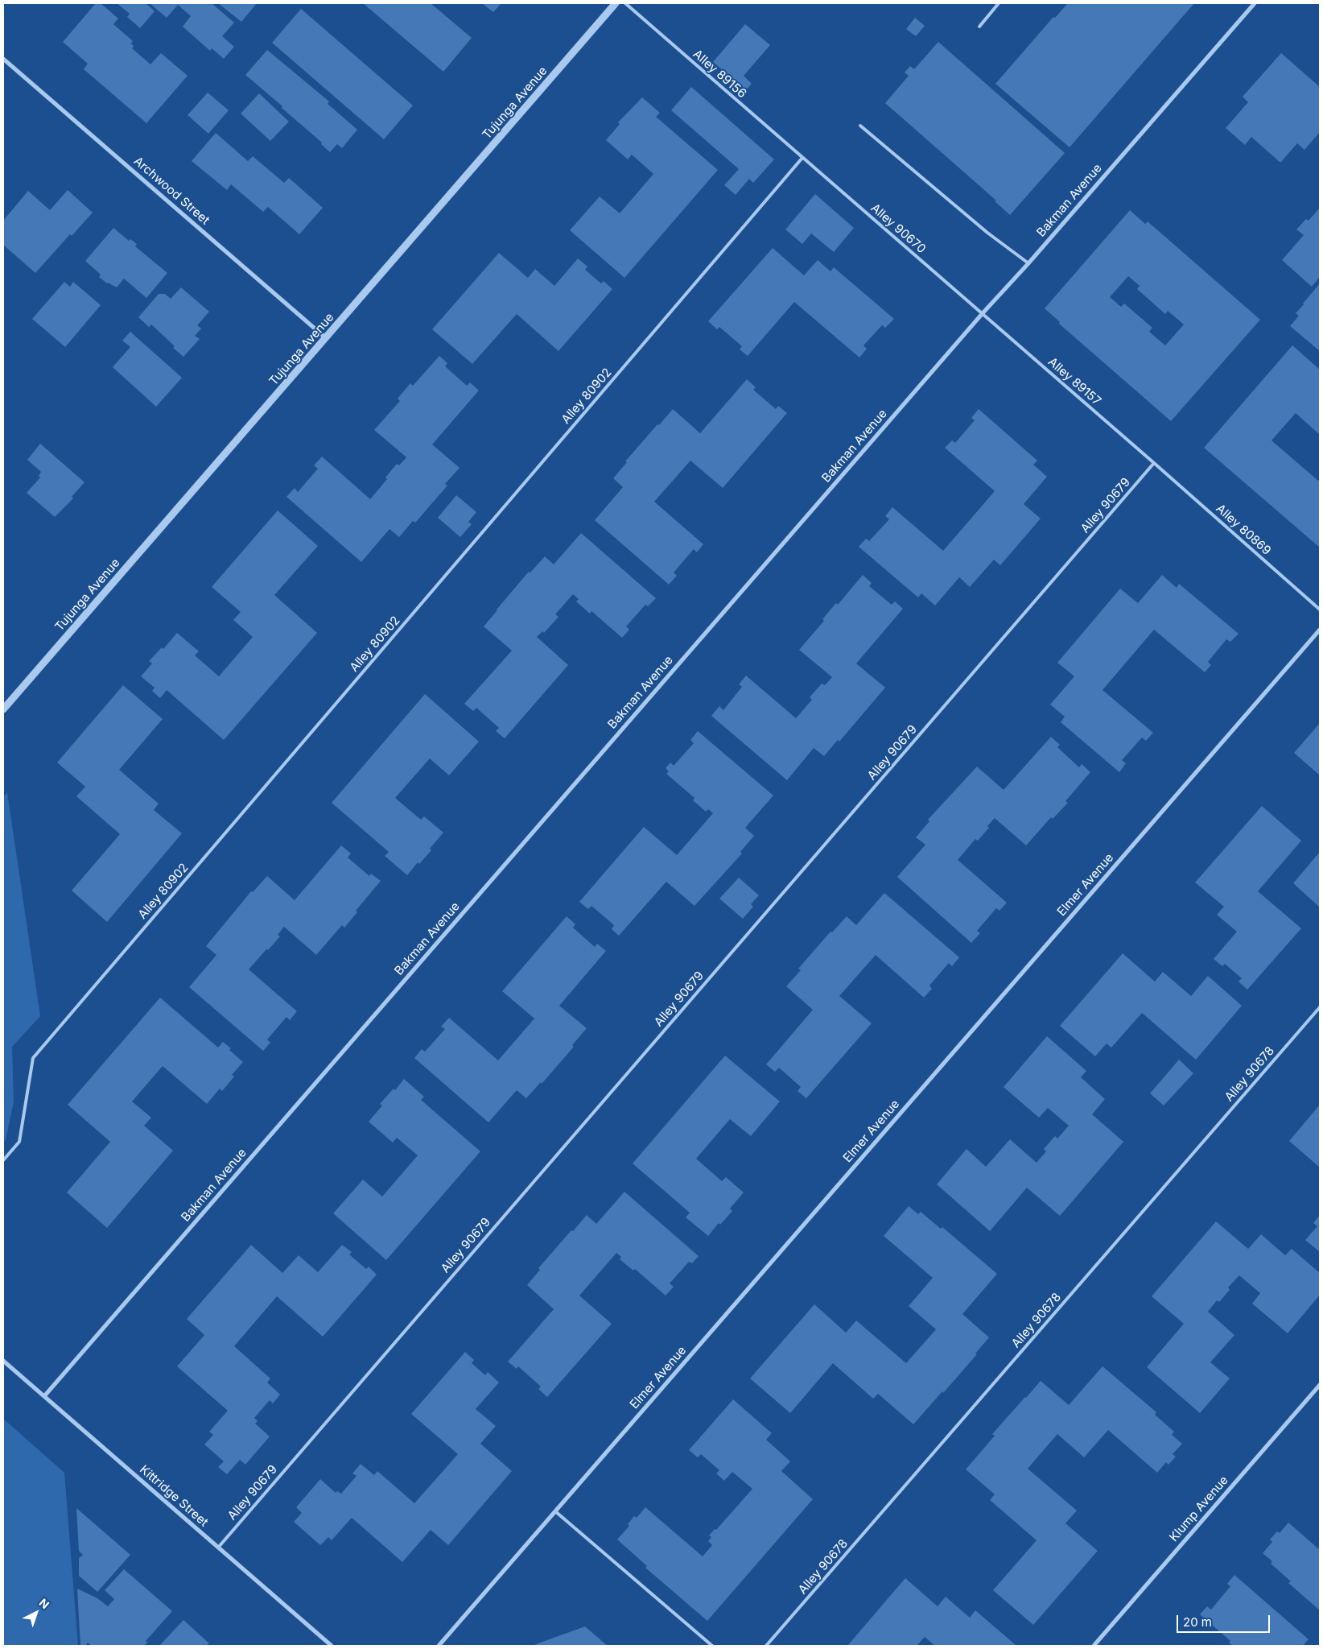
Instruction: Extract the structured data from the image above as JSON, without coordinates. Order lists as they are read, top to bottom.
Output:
{
  "streets": {
    "street": [
      "Tujunga Avenue",
      "Archwood Street",
      "Bakman Avenue",
      "Elmer Avenue",
      "Kittridge Street",
      "Klump Avenue"
    ],
    "lane": [
      "Alley 89156",
      "Alley 90670",
      "Alley 89157",
      "Alley 80902",
      "Alley 90679",
      "Alley 80869",
      "Alley 90678"
    ]
  },
  "crossings": [
    ["Alley 89156", "Alley 90670"],
    ["Alley 89156", "Alley 80902"],
    ["Tujunga Avenue", "Archwood Street"],
    ["Bakman Avenue", "Alley 90670"],
    ["Bakman Avenue", "Alley 89157"],
    ["Bakman Avenue", "Kittridge Street"],
    ["Alley 90670", "Alley 89157"],
    ["Alley 90670", "Alley 80902"],
    ["Alley 89157", "Alley 90679"],
    ["Alley 89157", "Alley 80869"],
    ["Alley 90679", "Alley 80869"],
    ["Alley 90679", "Kittridge Street"]
  ],
  "scale_bar": "20 m",
  "north": "top right"
}
